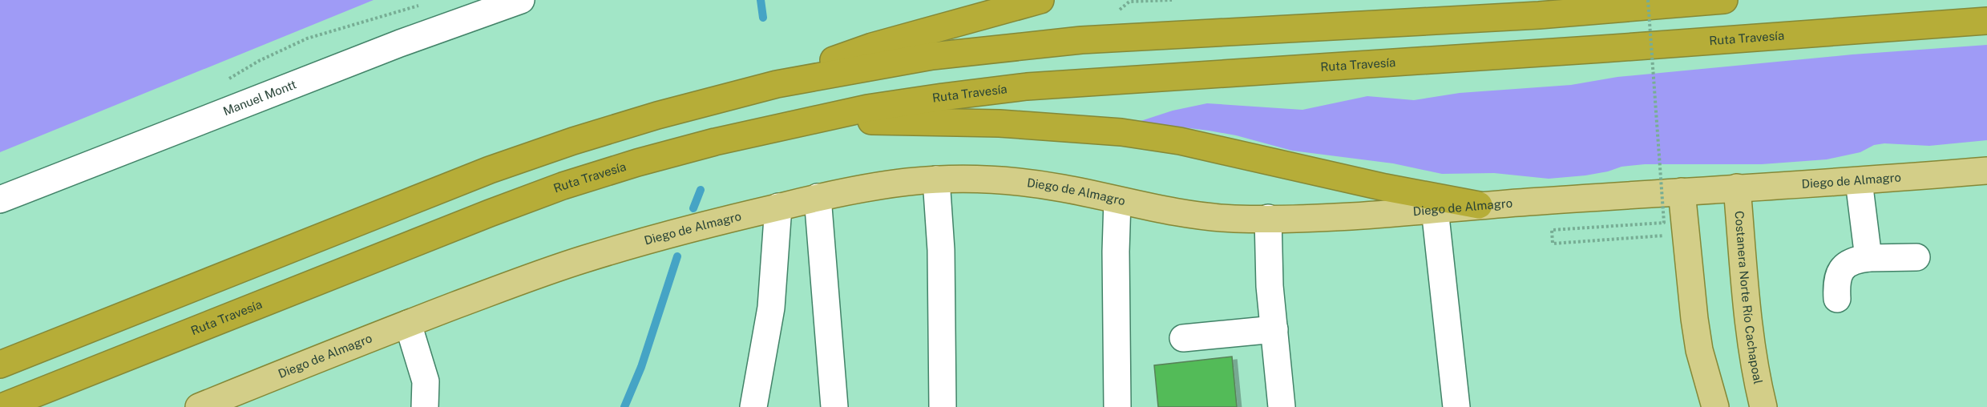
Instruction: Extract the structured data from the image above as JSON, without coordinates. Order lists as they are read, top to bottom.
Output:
{
  "streets": {
    "highway": ["Ruta Travesía"],
    "main road": ["Diego de Almagro", "Costanera Norte Río Cachapoal"],
    "street": ["Manuel Montt"]
  },
  "crossings": [
    ["Diego de Almagro", "Costanera Norte Río Cachapoal"]
  ]
}
